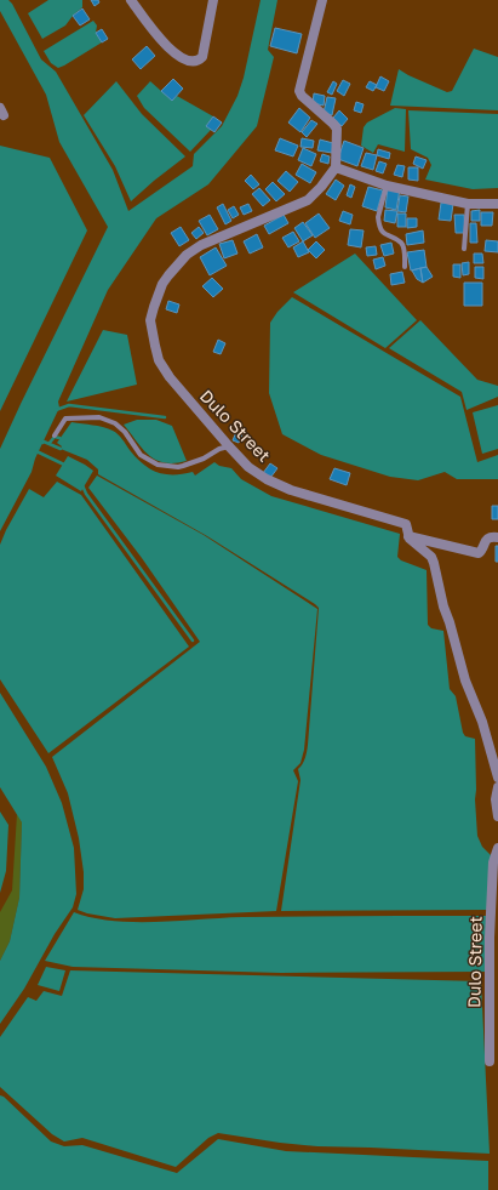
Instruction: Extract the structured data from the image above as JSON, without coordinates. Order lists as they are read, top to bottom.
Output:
{
  "streets": {
    "street": ["Dulo Street"]
  }
}
